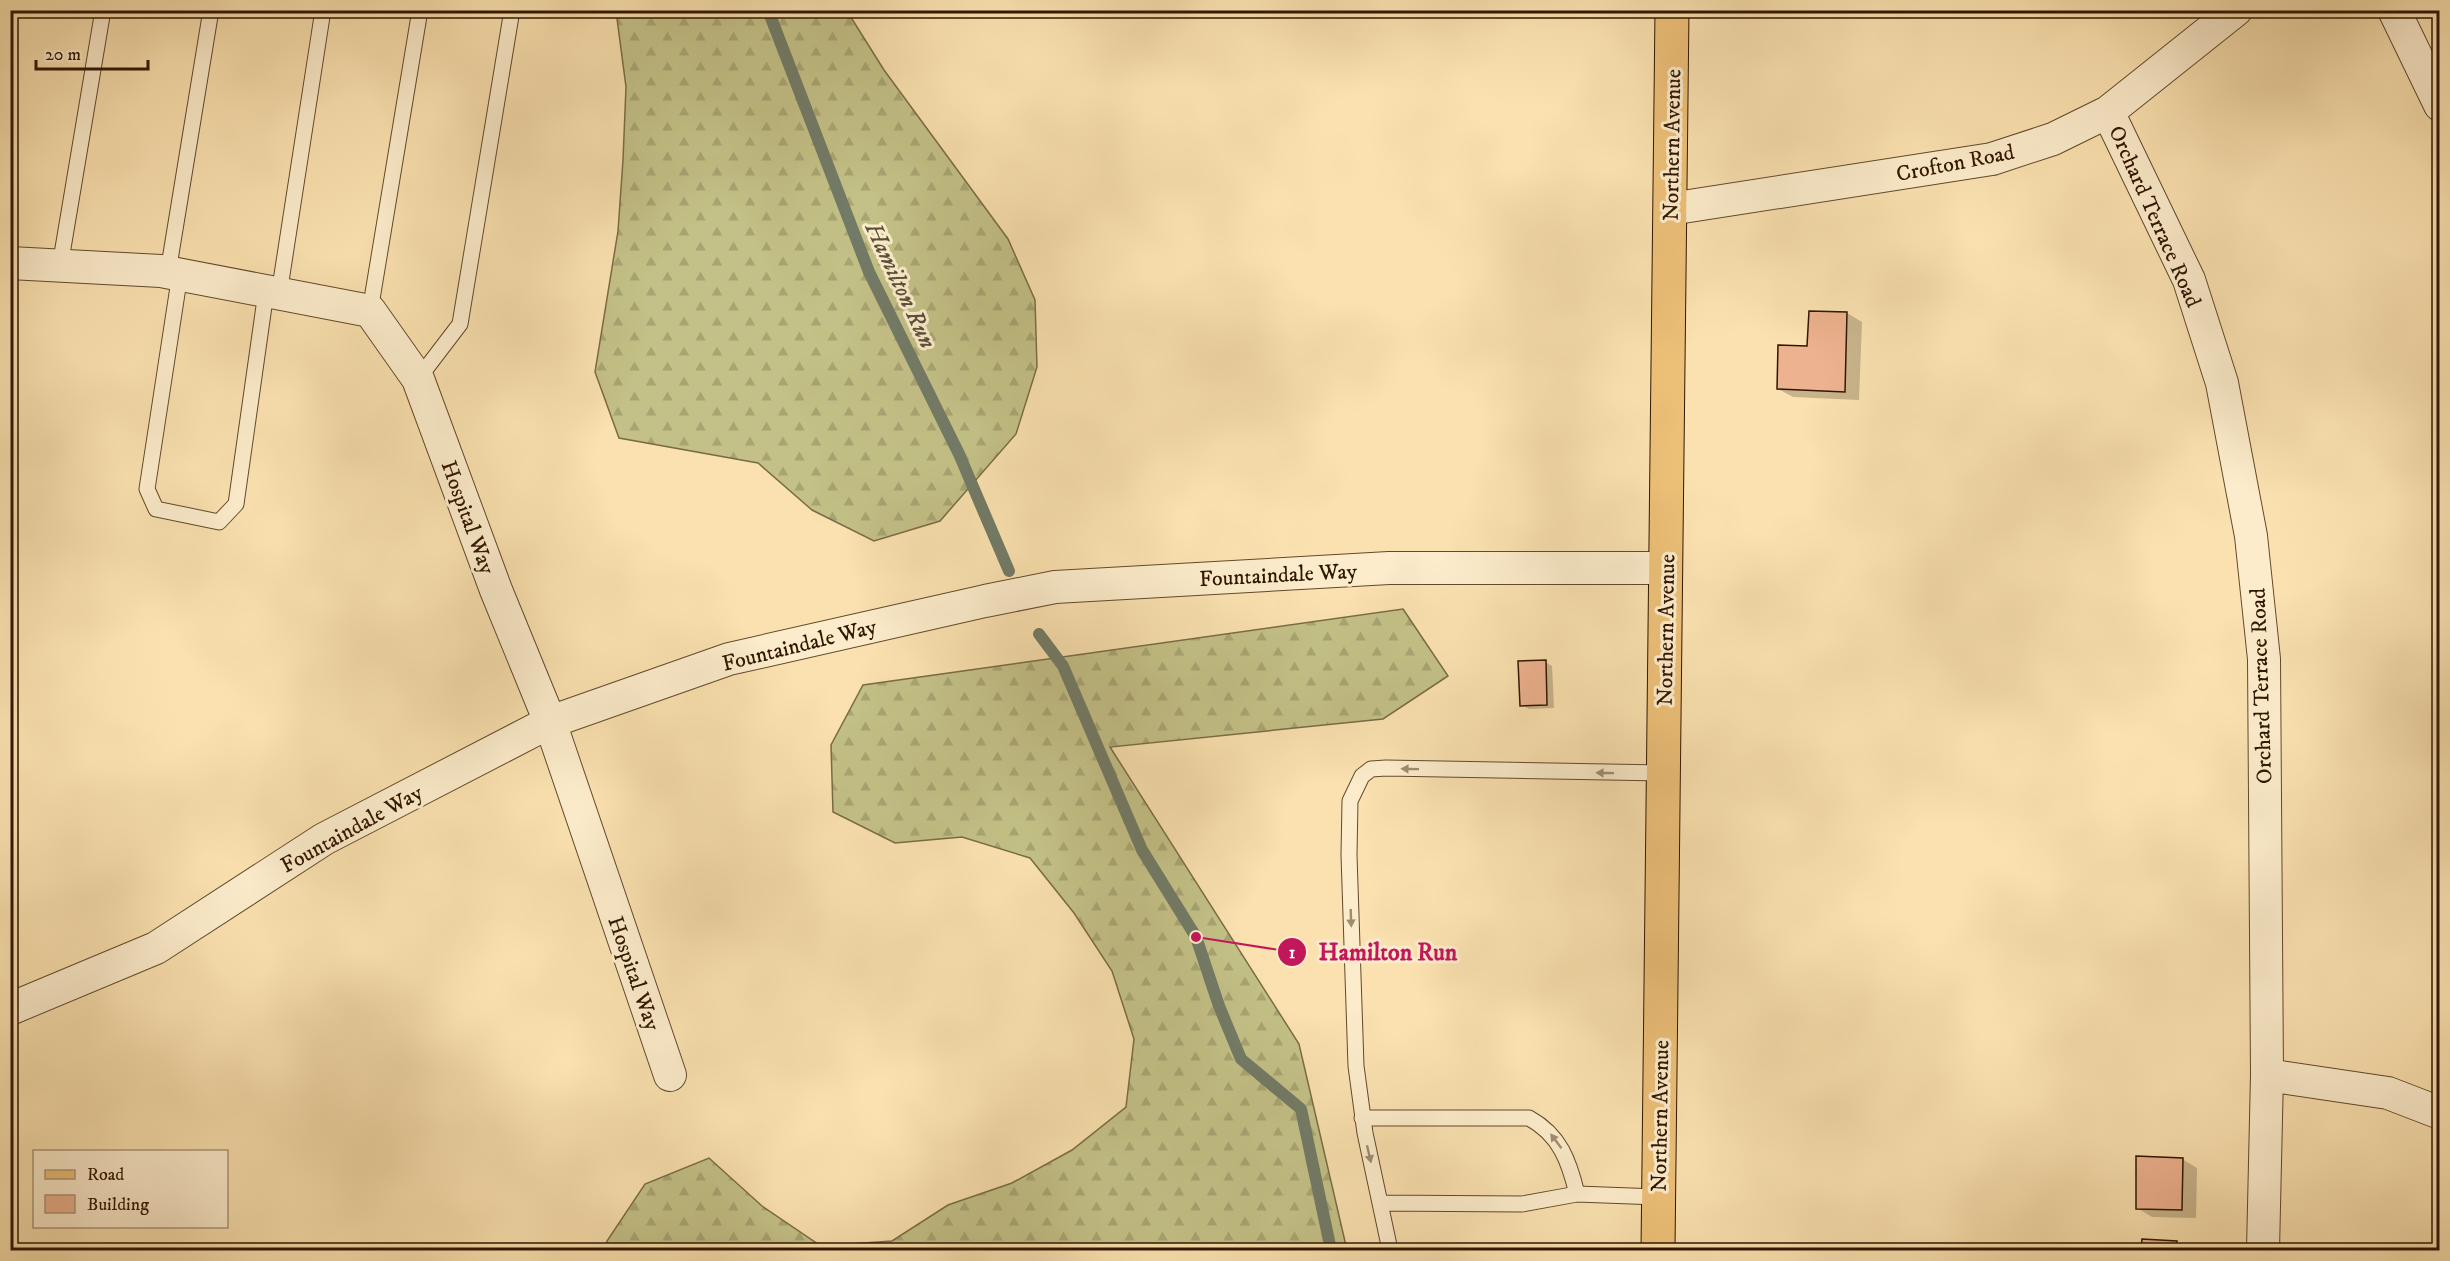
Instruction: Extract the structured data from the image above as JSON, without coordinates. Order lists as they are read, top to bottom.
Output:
{
  "streets": {
    "main road": ["Northern Avenue"],
    "street": [
      "Crofton Road",
      "Orchard Terrace Road",
      "Hospital Way",
      "Fountaindale Way"
    ]
  },
  "crossings": [
    ["Northern Avenue", "Crofton Road"],
    ["Northern Avenue", "Fountaindale Way"],
    ["Crofton Road", "Orchard Terrace Road"],
    ["Hospital Way", "Fountaindale Way"]
  ],
  "water": ["Hamilton Run"],
  "places": ["Hamilton Run"],
  "legend": ["Road", "Building"],
  "scale_bar": "20 m"
}
